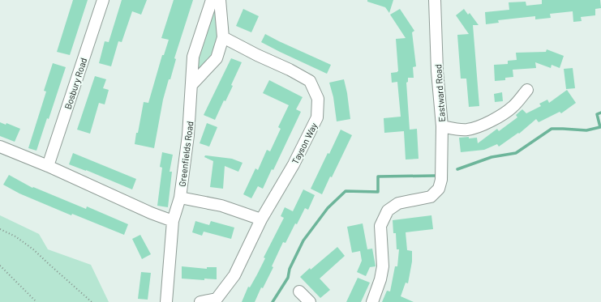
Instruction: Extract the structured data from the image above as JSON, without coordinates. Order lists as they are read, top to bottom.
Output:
{
  "streets": {
    "street": [
      "Bosbury Road",
      "Eastward Road",
      "Tayson Way",
      "Greenfields Road"
    ]
  }
}
